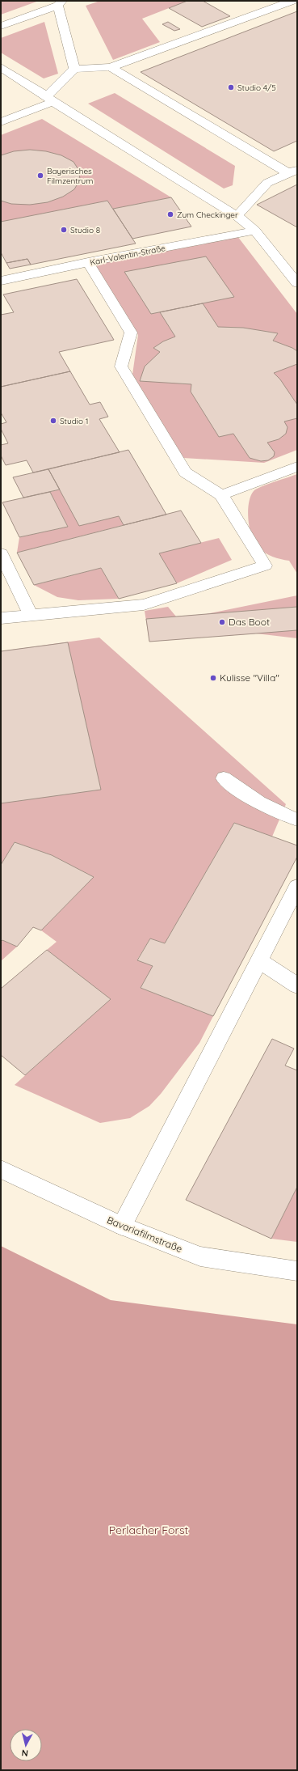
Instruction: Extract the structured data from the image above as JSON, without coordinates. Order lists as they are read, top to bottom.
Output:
{
  "streets": {
    "street": ["Karl-Valentin-Straße", "Bavariafilmstraße"]
  },
  "parks": ["Perlacher Forst"],
  "places": [
    "Studio 4/5",
    "Bayerisches Filmzentrum",
    "Zum Checkinger",
    "Studio 8",
    "Studio 1",
    "Das Boot",
    "Kulisse \"Villa\""
  ],
  "north": "bottom"
}
